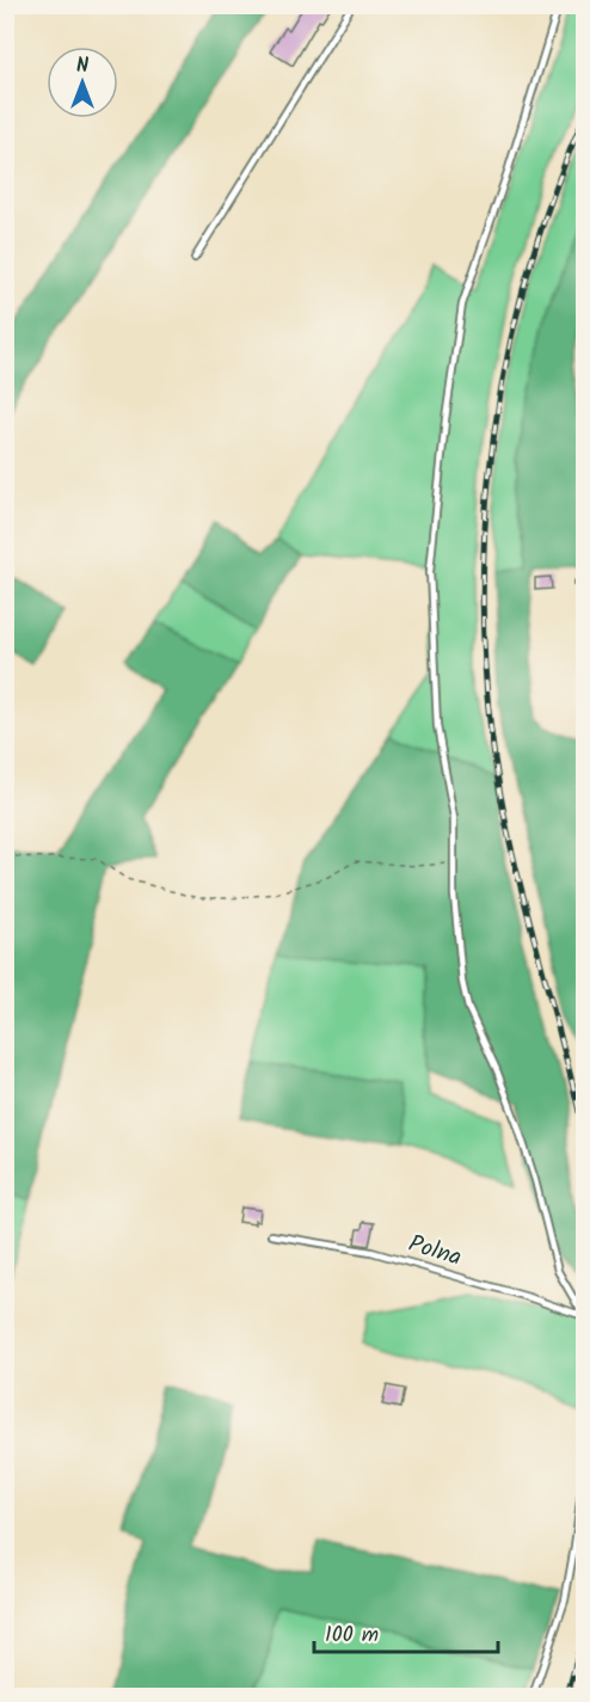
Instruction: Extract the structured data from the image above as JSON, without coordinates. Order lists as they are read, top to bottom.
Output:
{
  "streets": {
    "lane": ["Polna"]
  },
  "scale_bar": "100 m",
  "north": "top"
}
